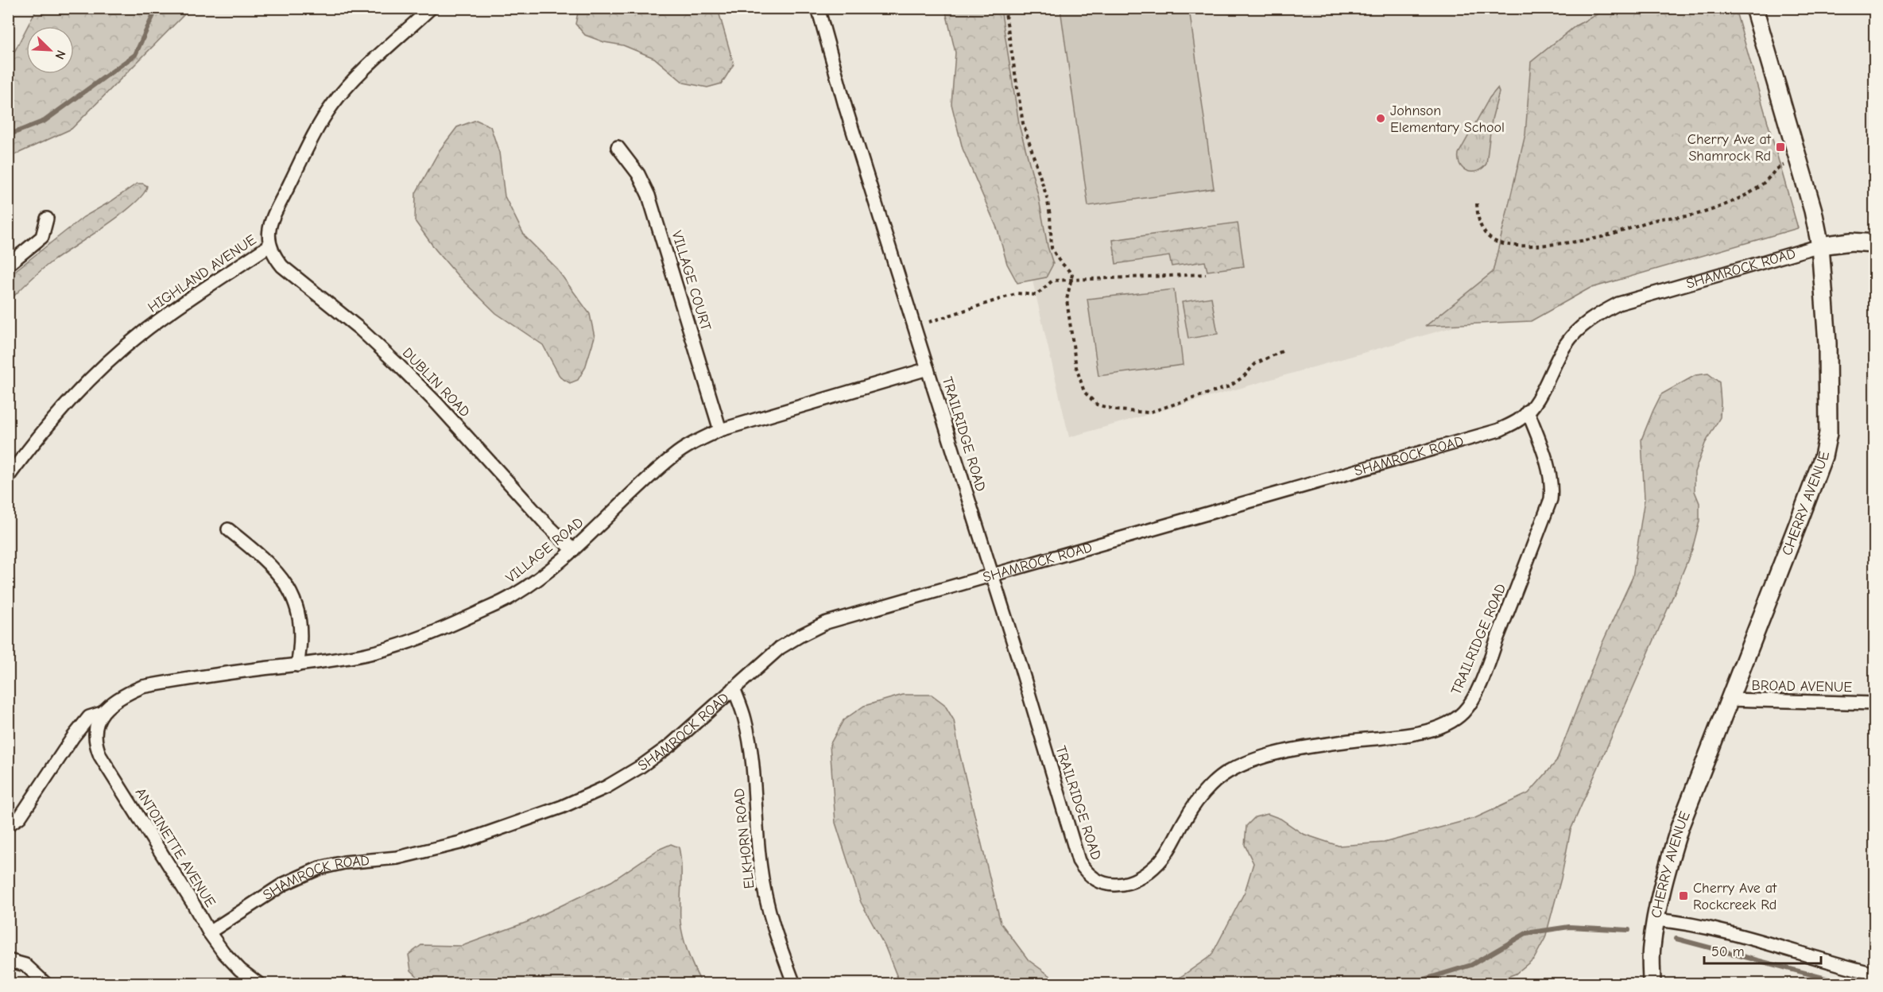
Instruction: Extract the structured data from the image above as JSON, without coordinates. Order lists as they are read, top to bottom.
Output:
{
  "streets": {
    "street": [
      "SHAMROCK ROAD",
      "HIGHLAND AVENUE",
      "VILLAGE COURT",
      "DUBLIN ROAD",
      "TRAILRIDGE ROAD",
      "CHERRY AVENUE",
      "VILLAGE ROAD",
      "BROAD AVENUE",
      "ELKHORN ROAD",
      "ANTOINETTE AVENUE"
    ]
  },
  "crossings": [
    ["SHAMROCK ROAD", "TRAILRIDGE ROAD"],
    ["SHAMROCK ROAD", "CHERRY AVENUE"],
    ["SHAMROCK ROAD", "ELKHORN ROAD"],
    ["SHAMROCK ROAD", "ANTOINETTE AVENUE"],
    ["HIGHLAND AVENUE", "DUBLIN ROAD"],
    ["VILLAGE COURT", "VILLAGE ROAD"],
    ["DUBLIN ROAD", "VILLAGE ROAD"],
    ["TRAILRIDGE ROAD", "VILLAGE ROAD"],
    ["CHERRY AVENUE", "BROAD AVENUE"],
    ["VILLAGE ROAD", "ANTOINETTE AVENUE"]
  ],
  "places": {
    "other": ["Johnson Elementary School"],
    "transit": ["Cherry Ave at Shamrock Rd", "Cherry Ave at Rockcreek Rd"]
  },
  "scale_bar": "50 m",
  "north": "bottom right"
}
